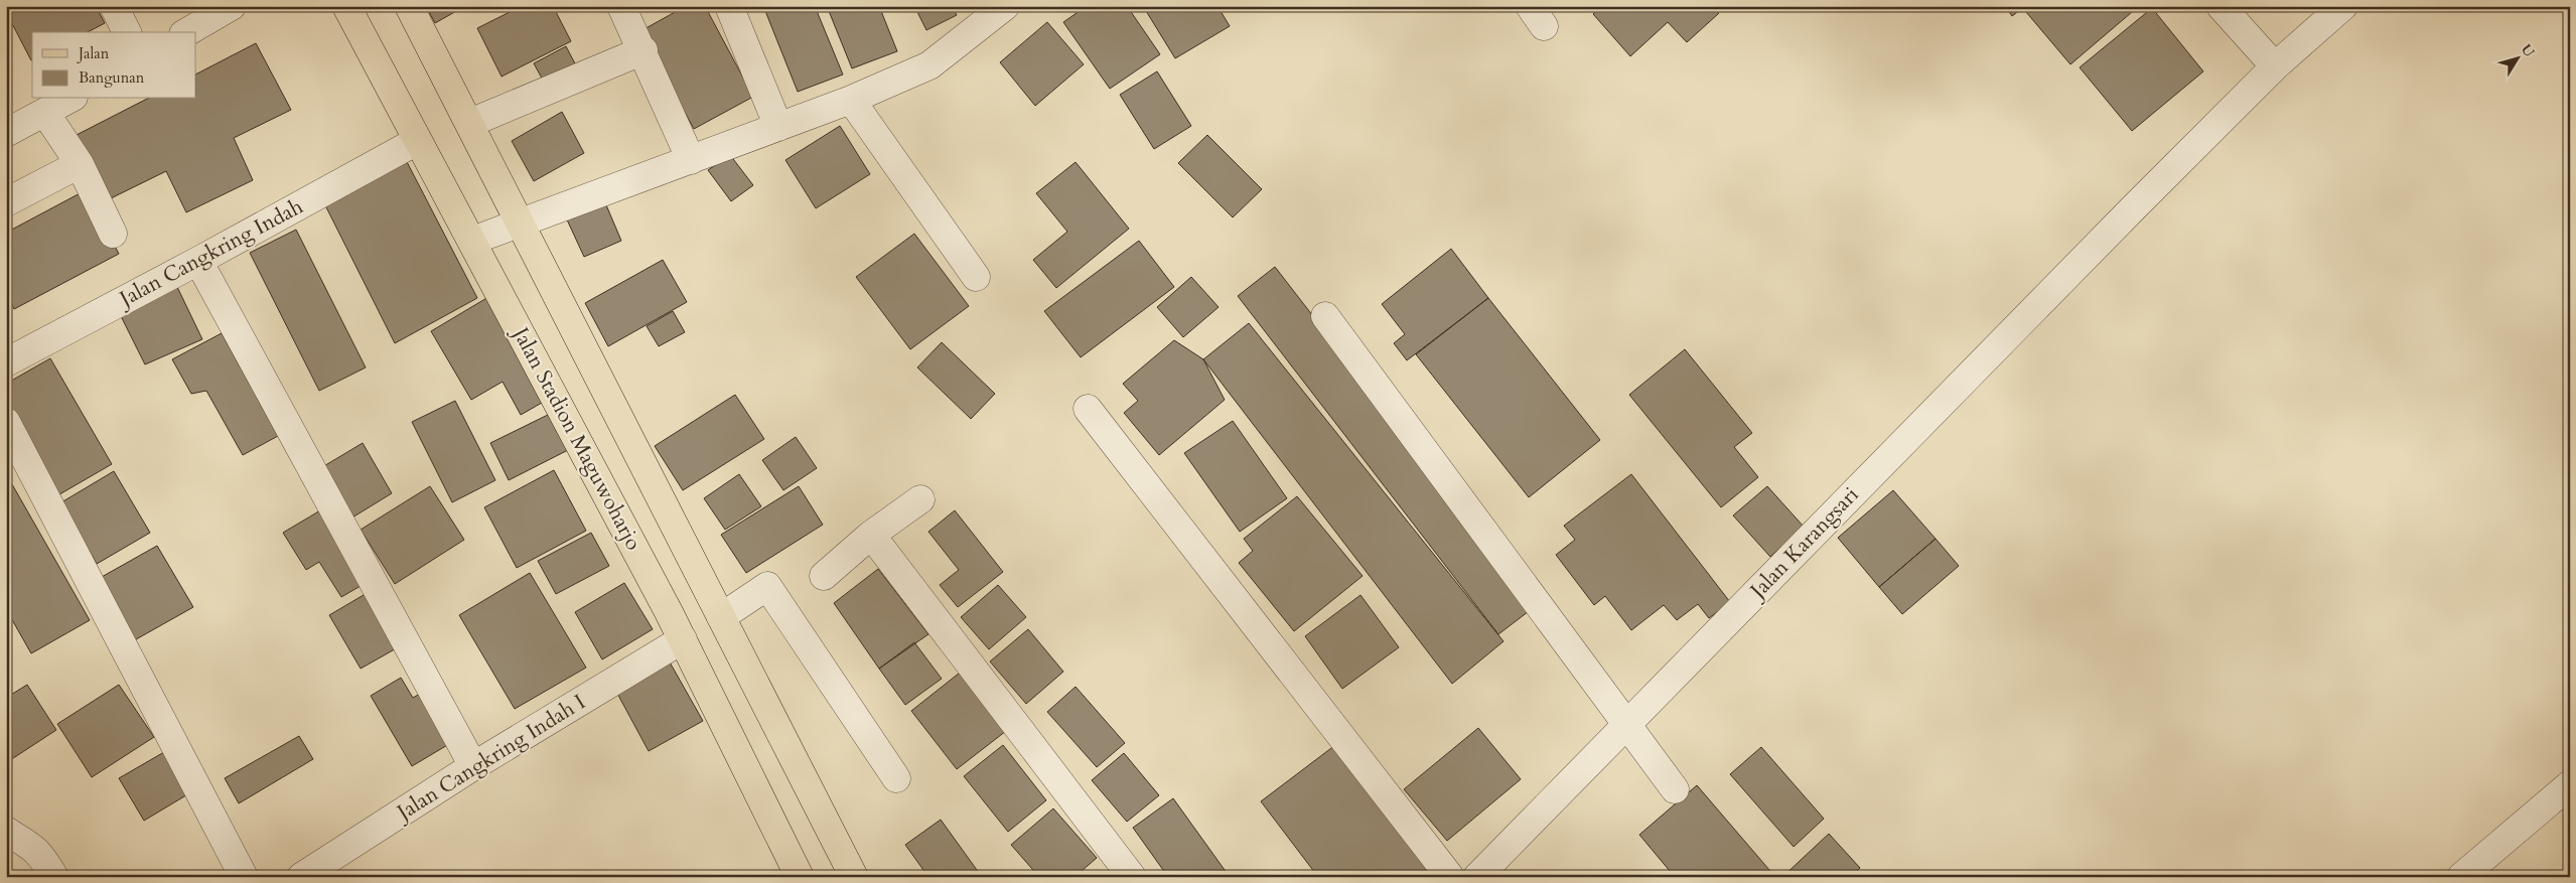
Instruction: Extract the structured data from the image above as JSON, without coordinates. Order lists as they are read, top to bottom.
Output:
{
  "streets": {
    "main road": ["Jalan Stadion Maguwoharjo"],
    "street": ["Jalan Cangkring Indah", "Jalan Karangsari", "Jalan Cangkring Indah I"]
  },
  "crossings": [
    ["Jalan Cangkring Indah", "Jalan Stadion Maguwoharjo"],
    ["Jalan Stadion Maguwoharjo", "Jalan Cangkring Indah I"]
  ],
  "legend": ["Jalan", "Bangunan"],
  "north": "top right"
}
